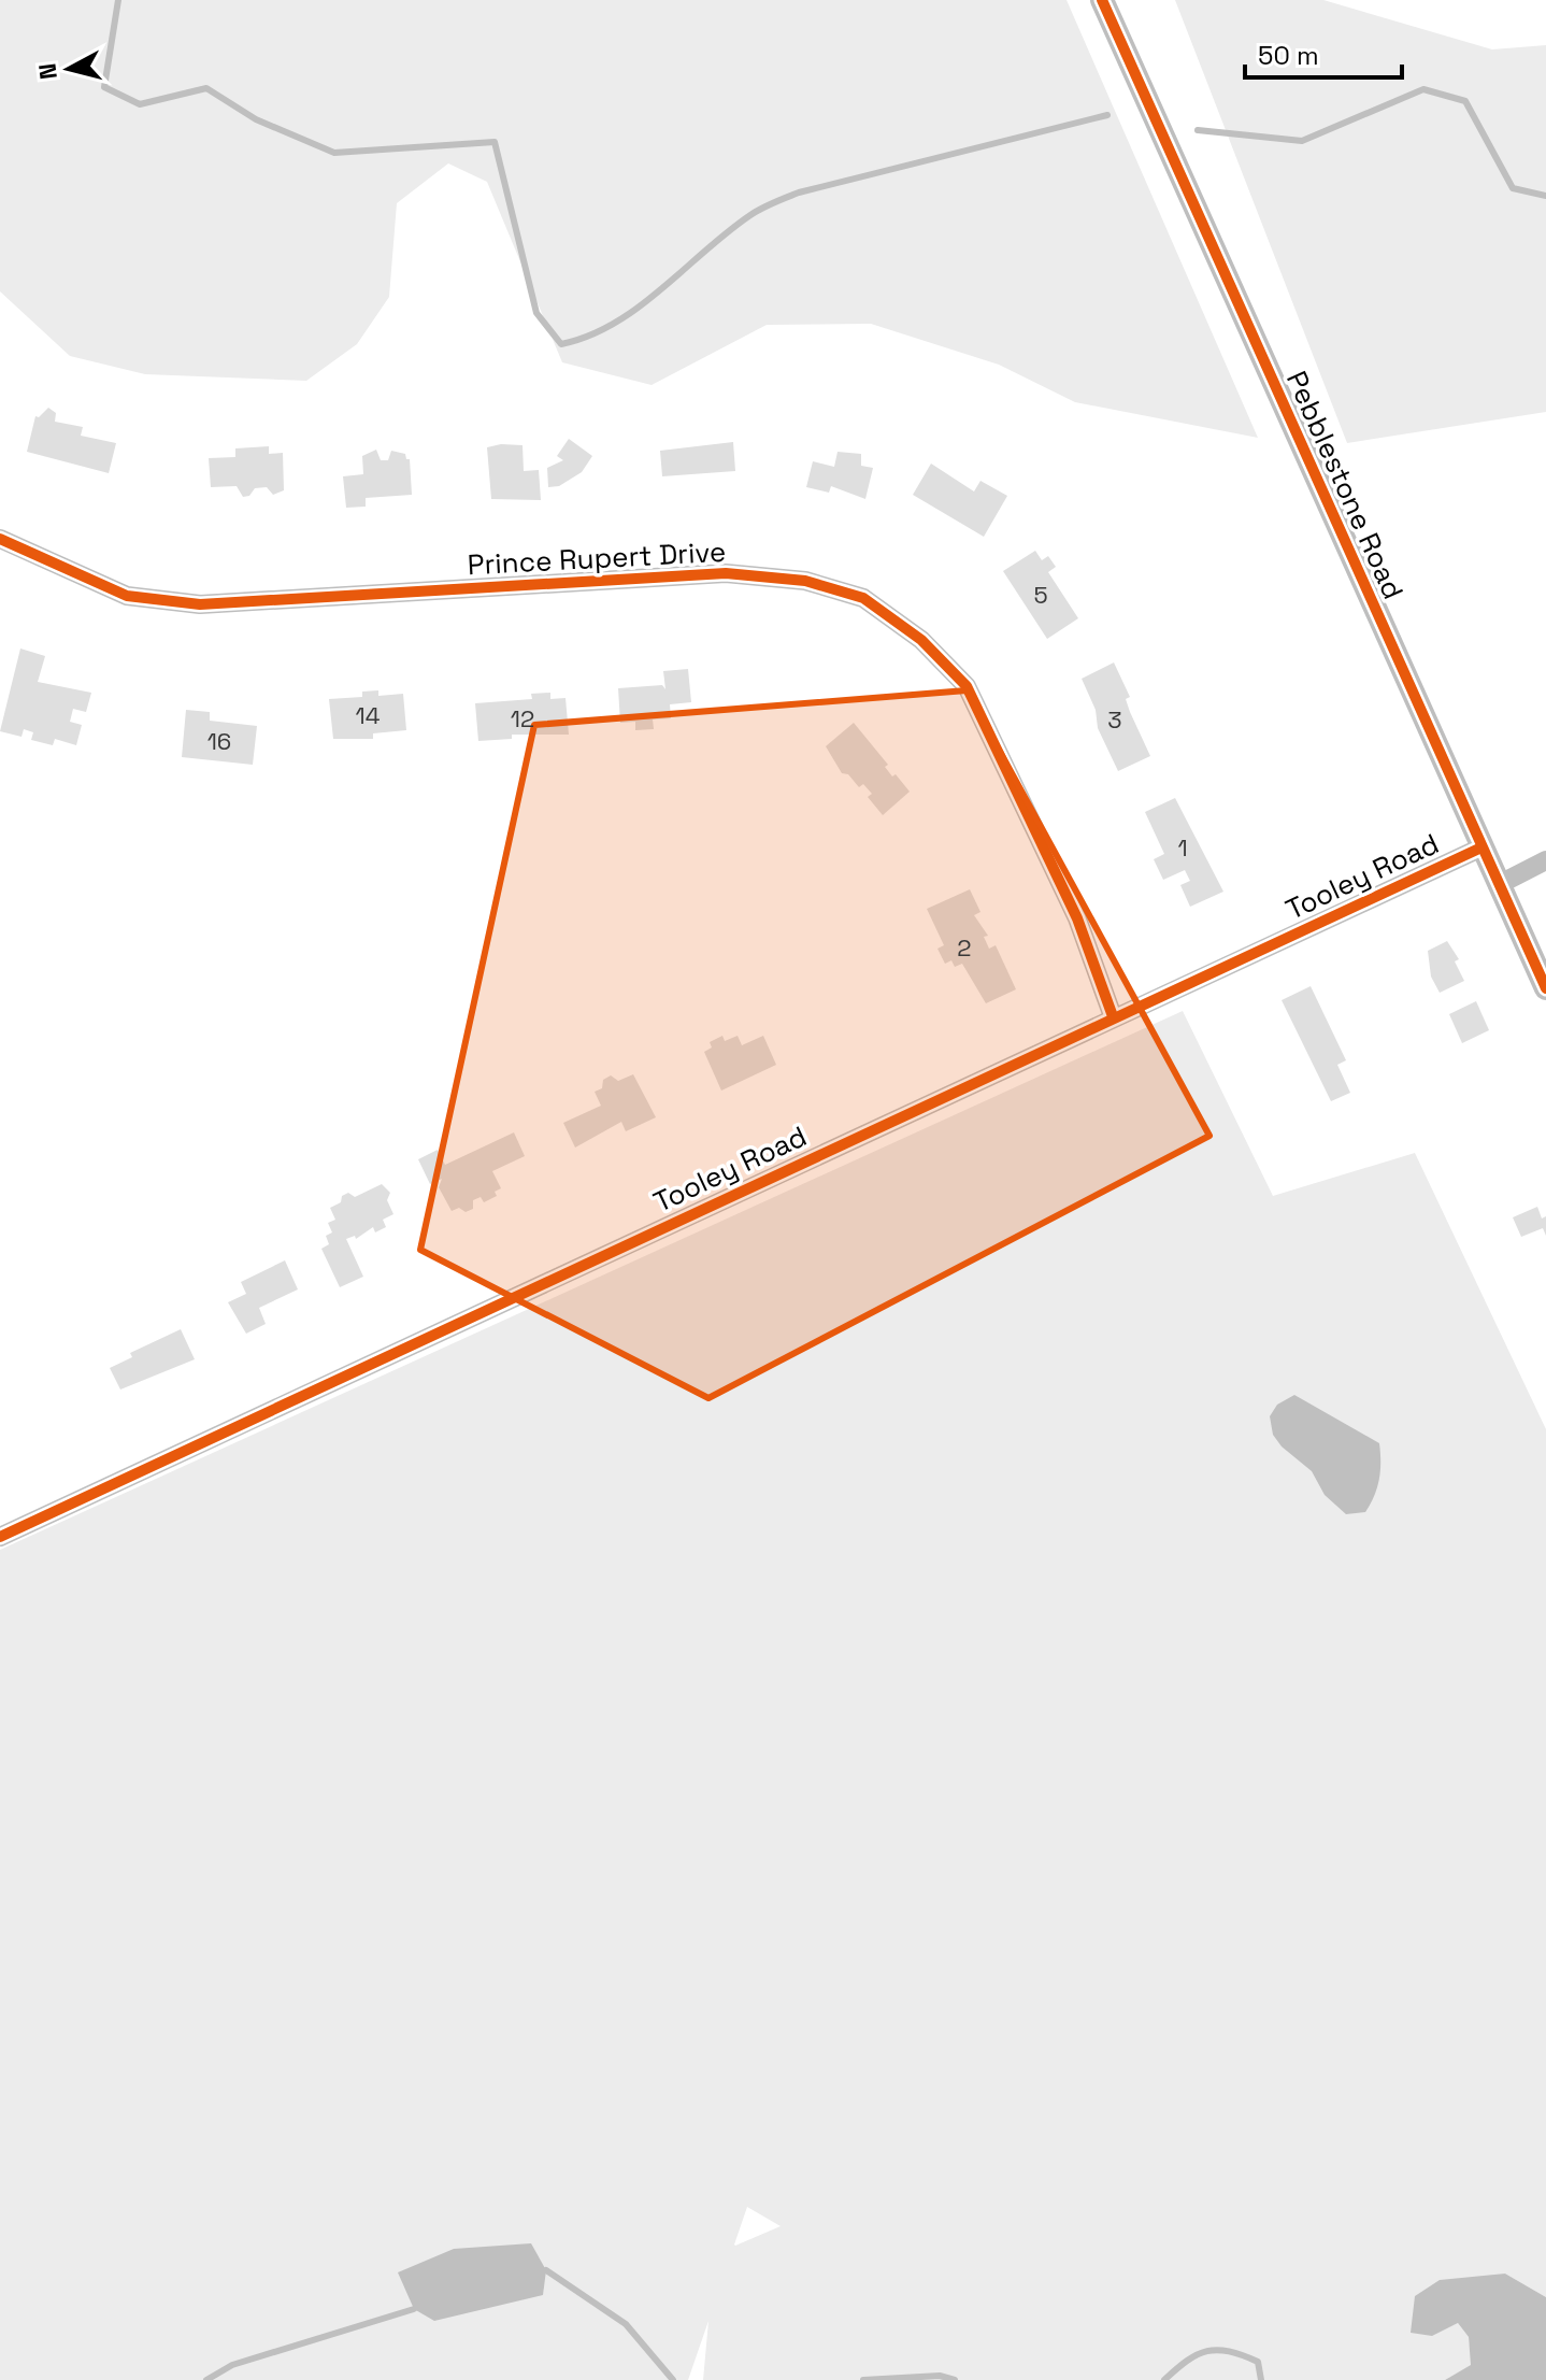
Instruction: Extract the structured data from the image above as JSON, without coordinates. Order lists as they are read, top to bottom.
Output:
{
  "streets": {
    "street": ["Pebblestone Road", "Prince Rupert Drive", "Tooley Road"]
  },
  "crossings": [
    ["Pebblestone Road", "Tooley Road"],
    ["Prince Rupert Drive", "Tooley Road"]
  ],
  "house_numbers": [
    "5",
    "14",
    "12",
    "3",
    "16",
    "1",
    "2"
  ],
  "scale_bar": "50 m",
  "north": "left"
}
